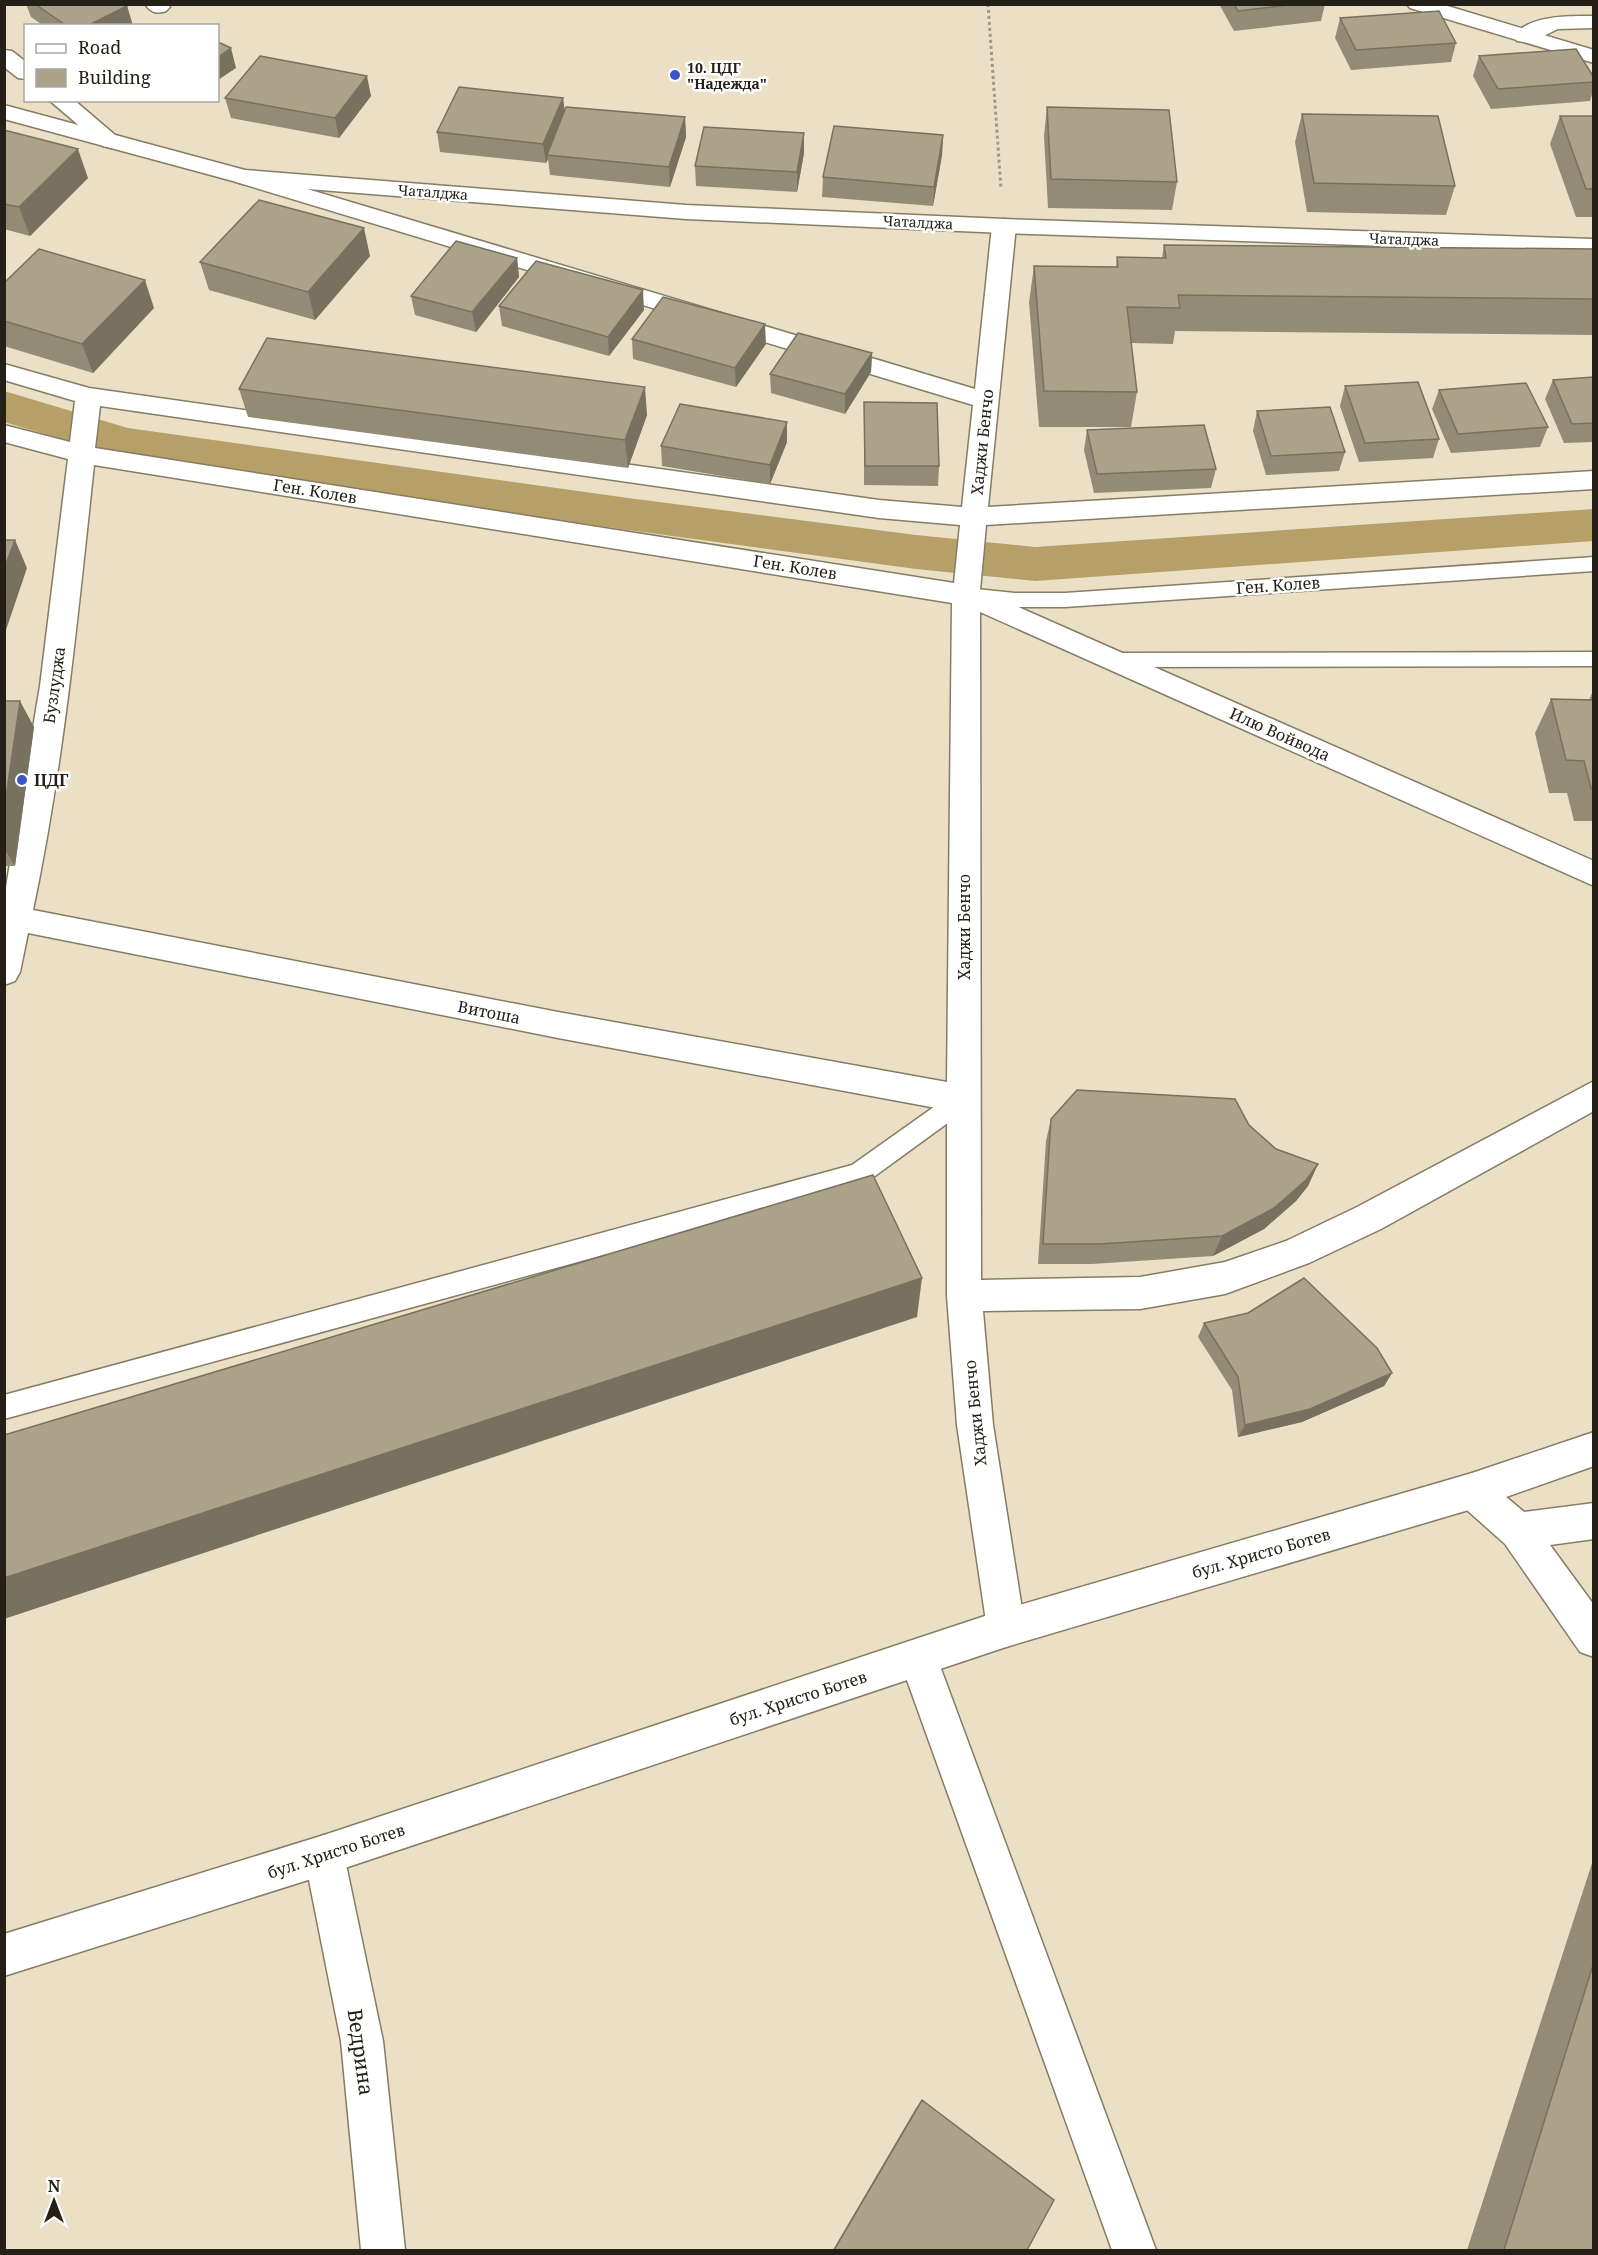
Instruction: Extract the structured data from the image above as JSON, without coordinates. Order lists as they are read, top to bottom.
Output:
{
  "streets": {
    "street": [
      "Чаталджа",
      "Хаджи Бенчо",
      "Ген. Колев",
      "Бузлуджа",
      "Илю Войвода",
      "Витоша",
      "бул. Христо Ботев",
      "Ведрина"
    ]
  },
  "crossings": [
    ["Чаталджа", "Хаджи Бенчо"],
    ["Хаджи Бенчо", "Ген. Колев"],
    ["Хаджи Бенчо", "Илю Войвода"],
    ["Хаджи Бенчо", "Витоша"],
    ["Хаджи Бенчо", "бул. Христо Ботев"],
    ["Ген. Колев", "Бузлуджа"],
    ["Ген. Колев", "Илю Войвода"],
    ["Бузлуджа", "Витоша"],
    ["бул. Христо Ботев", "Ведрина"]
  ],
  "places": ["10. ЦДГ \"Надежда\"", "ЦДГ"],
  "legend": ["Road", "Building"],
  "north": "top"
}
